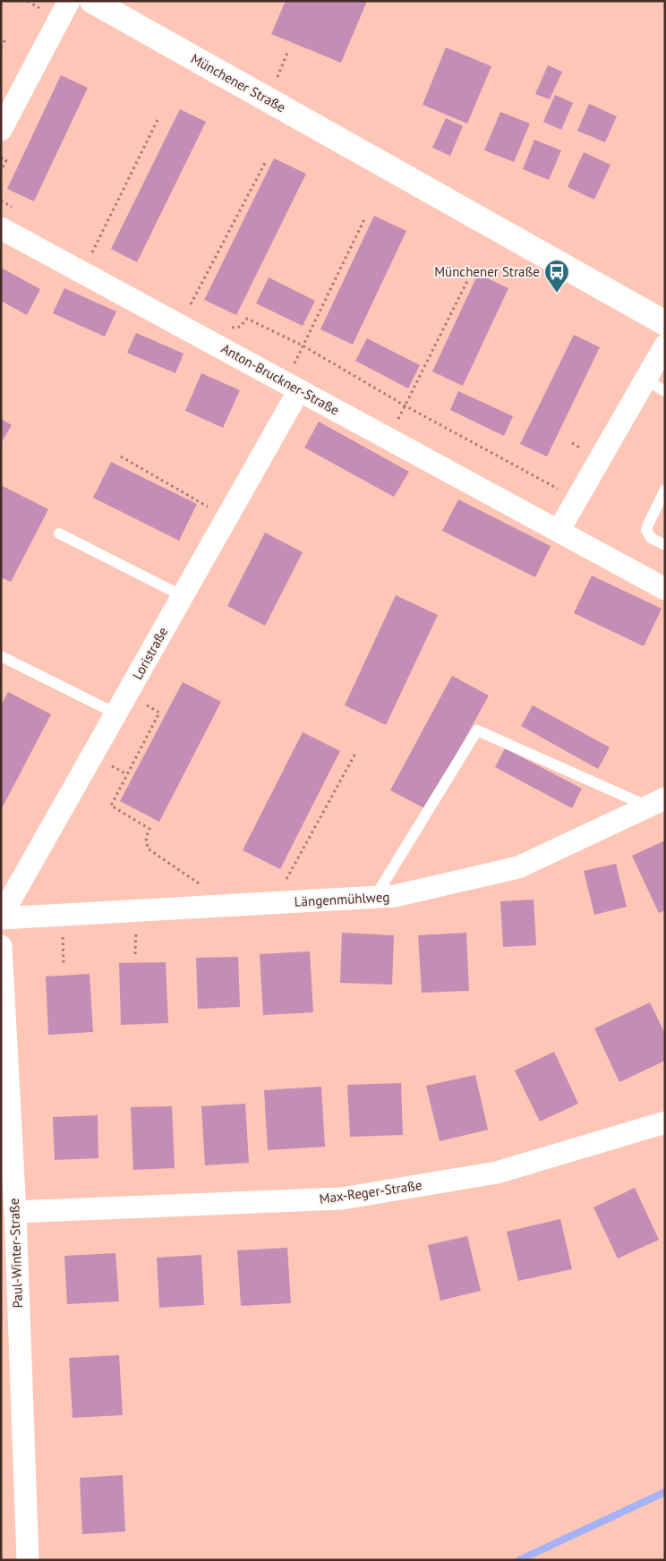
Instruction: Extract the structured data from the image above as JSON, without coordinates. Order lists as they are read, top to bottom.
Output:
{
  "streets": {
    "main road": ["Münchener Straße"],
    "street": [
      "Anton-Bruckner-Straße",
      "Loristraße",
      "Längenmühlweg",
      "Max-Reger-Straße",
      "Paul-Winter-Straße"
    ]
  },
  "crossings": [
    ["Anton-Bruckner-Straße", "Loristraße"],
    ["Loristraße", "Längenmühlweg"],
    ["Max-Reger-Straße", "Paul-Winter-Straße"]
  ],
  "places": {
    "bus stop": ["Münchener Straße"]
  }
}
